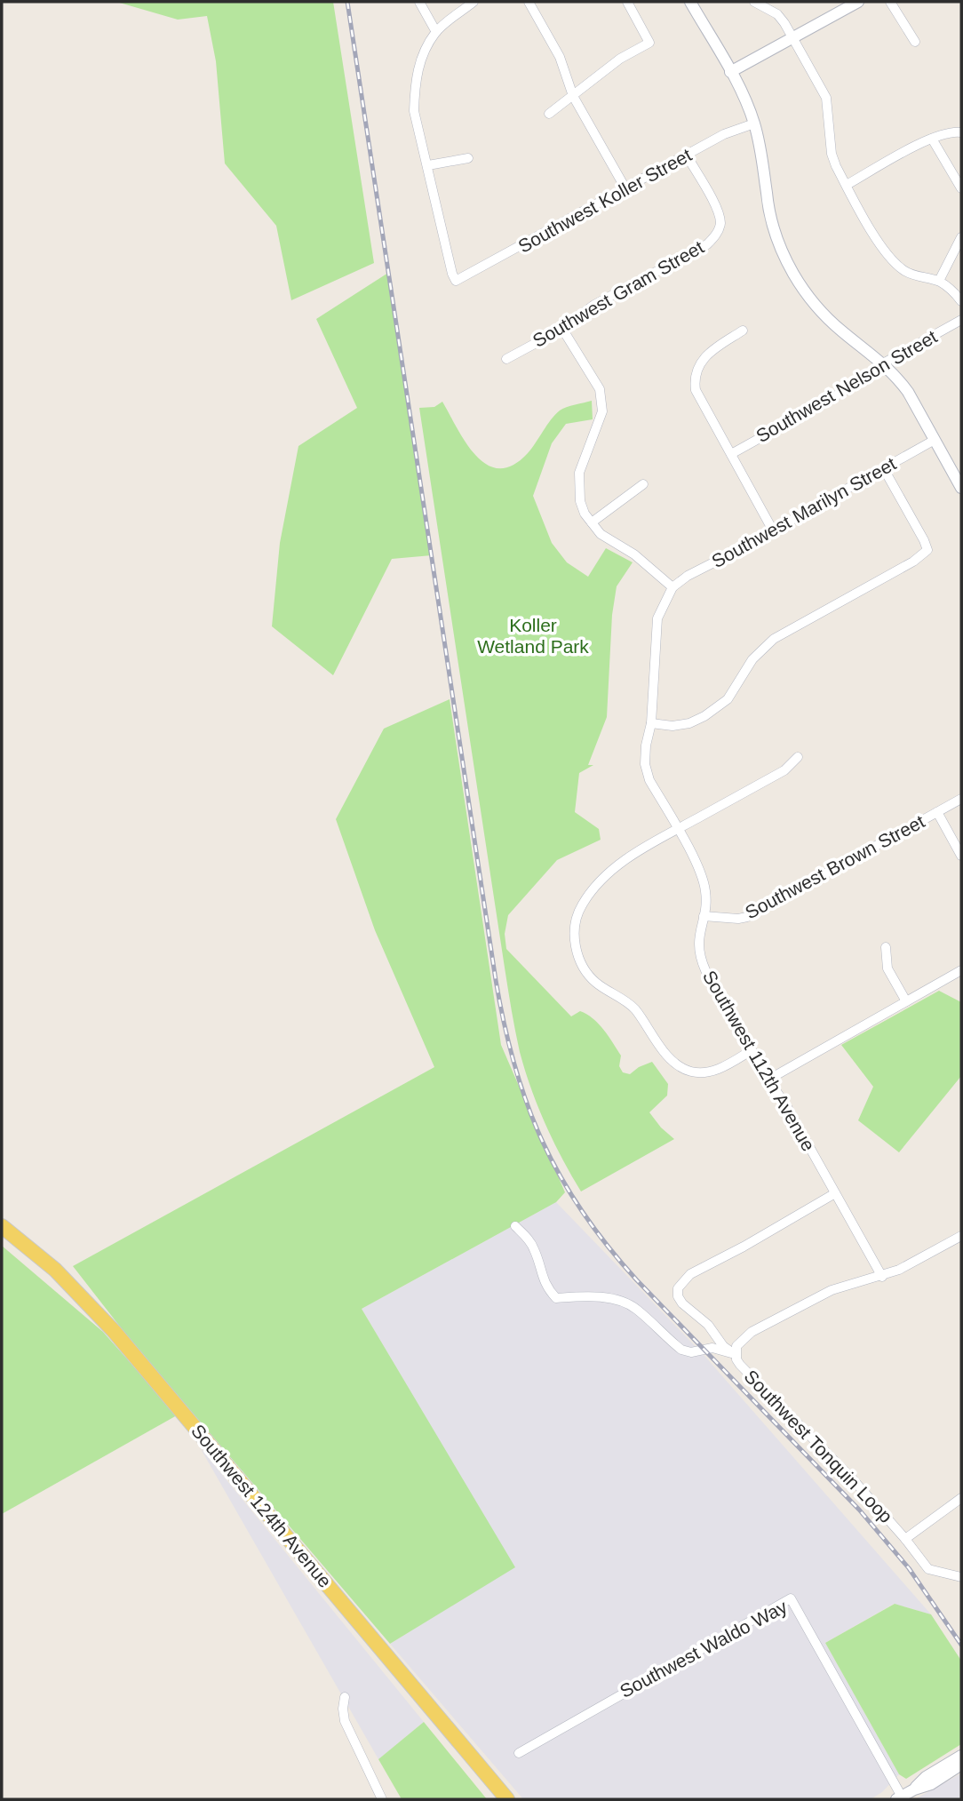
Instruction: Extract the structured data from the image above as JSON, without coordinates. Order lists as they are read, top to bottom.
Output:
{
  "streets": {
    "main road": ["Southwest 124th Avenue"],
    "street": [
      "Southwest Koller Street",
      "Southwest Gram Street",
      "Southwest Nelson Street",
      "Southwest Marilyn Street",
      "Southwest Brown Street",
      "Southwest 112th Avenue",
      "Southwest Tonquin Loop",
      "Southwest Waldo Way"
    ]
  },
  "crossings": [
    ["Southwest Koller Street", "Southwest Gram Street"],
    ["Southwest Marilyn Street", "Southwest 112th Avenue"],
    ["Southwest Brown Street", "Southwest 112th Avenue"],
    ["Southwest 112th Avenue", "Southwest Tonquin Loop"]
  ],
  "parks": ["Koller Wetland Park"]
}
